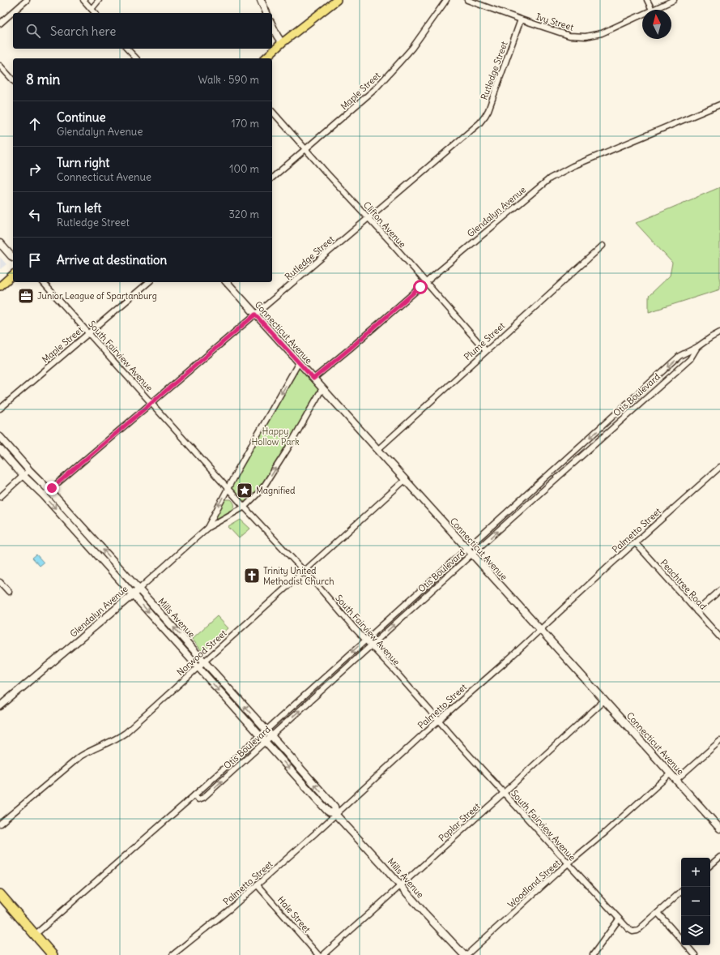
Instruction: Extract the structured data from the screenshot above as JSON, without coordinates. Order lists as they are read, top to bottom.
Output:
{
  "streets": {
    "street": [
      "Ivy Street",
      "Rutledge Street",
      "Maple Street",
      "Glendalyn Avenue",
      "Clifton Avenue",
      "Connecticut Avenue",
      "Plume Street",
      "South Fairview Avenue",
      "Otis Boulevard",
      "Palmetto Street",
      "Peachtree Road",
      "Mills Avenue",
      "Norwood Street",
      "Poplar Street",
      "Woodland Street",
      "Hale Street"
    ]
  },
  "crossings": [
    ["Ivy Street", "Rutledge Street"],
    ["Rutledge Street", "Clifton Avenue"],
    ["Rutledge Street", "Connecticut Avenue"],
    ["Rutledge Street", "South Fairview Avenue"],
    ["Rutledge Street", "Mills Avenue"],
    ["Maple Street", "Clifton Avenue"],
    ["Maple Street", "South Fairview Avenue"],
    ["Glendalyn Avenue", "Clifton Avenue"],
    ["Glendalyn Avenue", "Connecticut Avenue"],
    ["Glendalyn Avenue", "South Fairview Avenue"],
    ["Glendalyn Avenue", "Mills Avenue"],
    ["Clifton Avenue", "Plume Street"],
    ["Connecticut Avenue", "Plume Street"],
    ["Connecticut Avenue", "Otis Boulevard"],
    ["Connecticut Avenue", "Palmetto Street"],
    ["Connecticut Avenue", "Norwood Street"],
    ["Connecticut Avenue", "Poplar Street"],
    ["Connecticut Avenue", "Woodland Street"],
    ["South Fairview Avenue", "Otis Boulevard"],
    ["South Fairview Avenue", "Palmetto Street"],
    ["South Fairview Avenue", "Norwood Street"],
    ["South Fairview Avenue", "Poplar Street"],
    ["South Fairview Avenue", "Woodland Street"],
    ["Otis Boulevard", "Mills Avenue"],
    ["Palmetto Street", "Peachtree Road"],
    ["Palmetto Street", "Mills Avenue"],
    ["Palmetto Street", "Hale Street"],
    ["Mills Avenue", "Norwood Street"],
    ["Mills Avenue", "Poplar Street"]
  ],
  "parks": ["Happy Hollow Park"],
  "places": {
    "office": ["Junior League of Spartanburg"],
    "place": ["Magnified"],
    "church": ["Trinity United Methodist Church"]
  },
  "north": "top",
  "page": {
    "search": "Search here",
    "heading": ["8 min", "Walk · 590 m"],
    "list": [
      ["Continue", "Glendalyn Avenue", "170 m"],
      ["Turn right", "Connecticut Avenue", "100 m"],
      ["Turn left", "Rutledge Street", "320 m"],
      "Arrive at destination"
    ],
    "map_buttons": ["+", "−"]
  }
}
